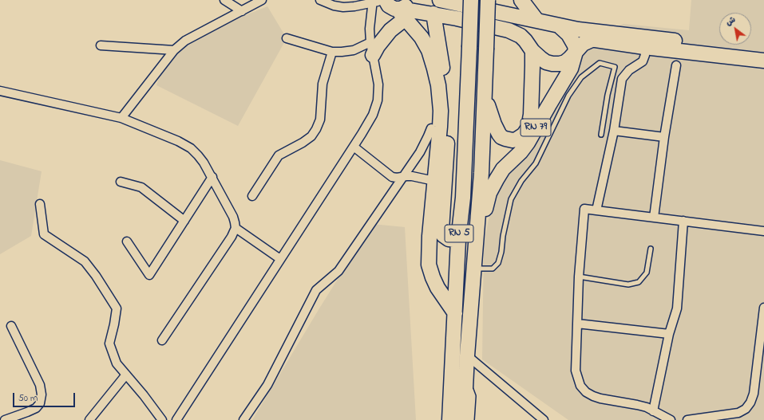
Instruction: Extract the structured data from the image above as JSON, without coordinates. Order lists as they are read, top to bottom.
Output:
{
  "streets": {
    "highway": ["RN 79", "RN 5"]
  },
  "crossings": [
    ["RN 79", "RN 5"]
  ],
  "scale_bar": "50 m",
  "north": "top left"
}
